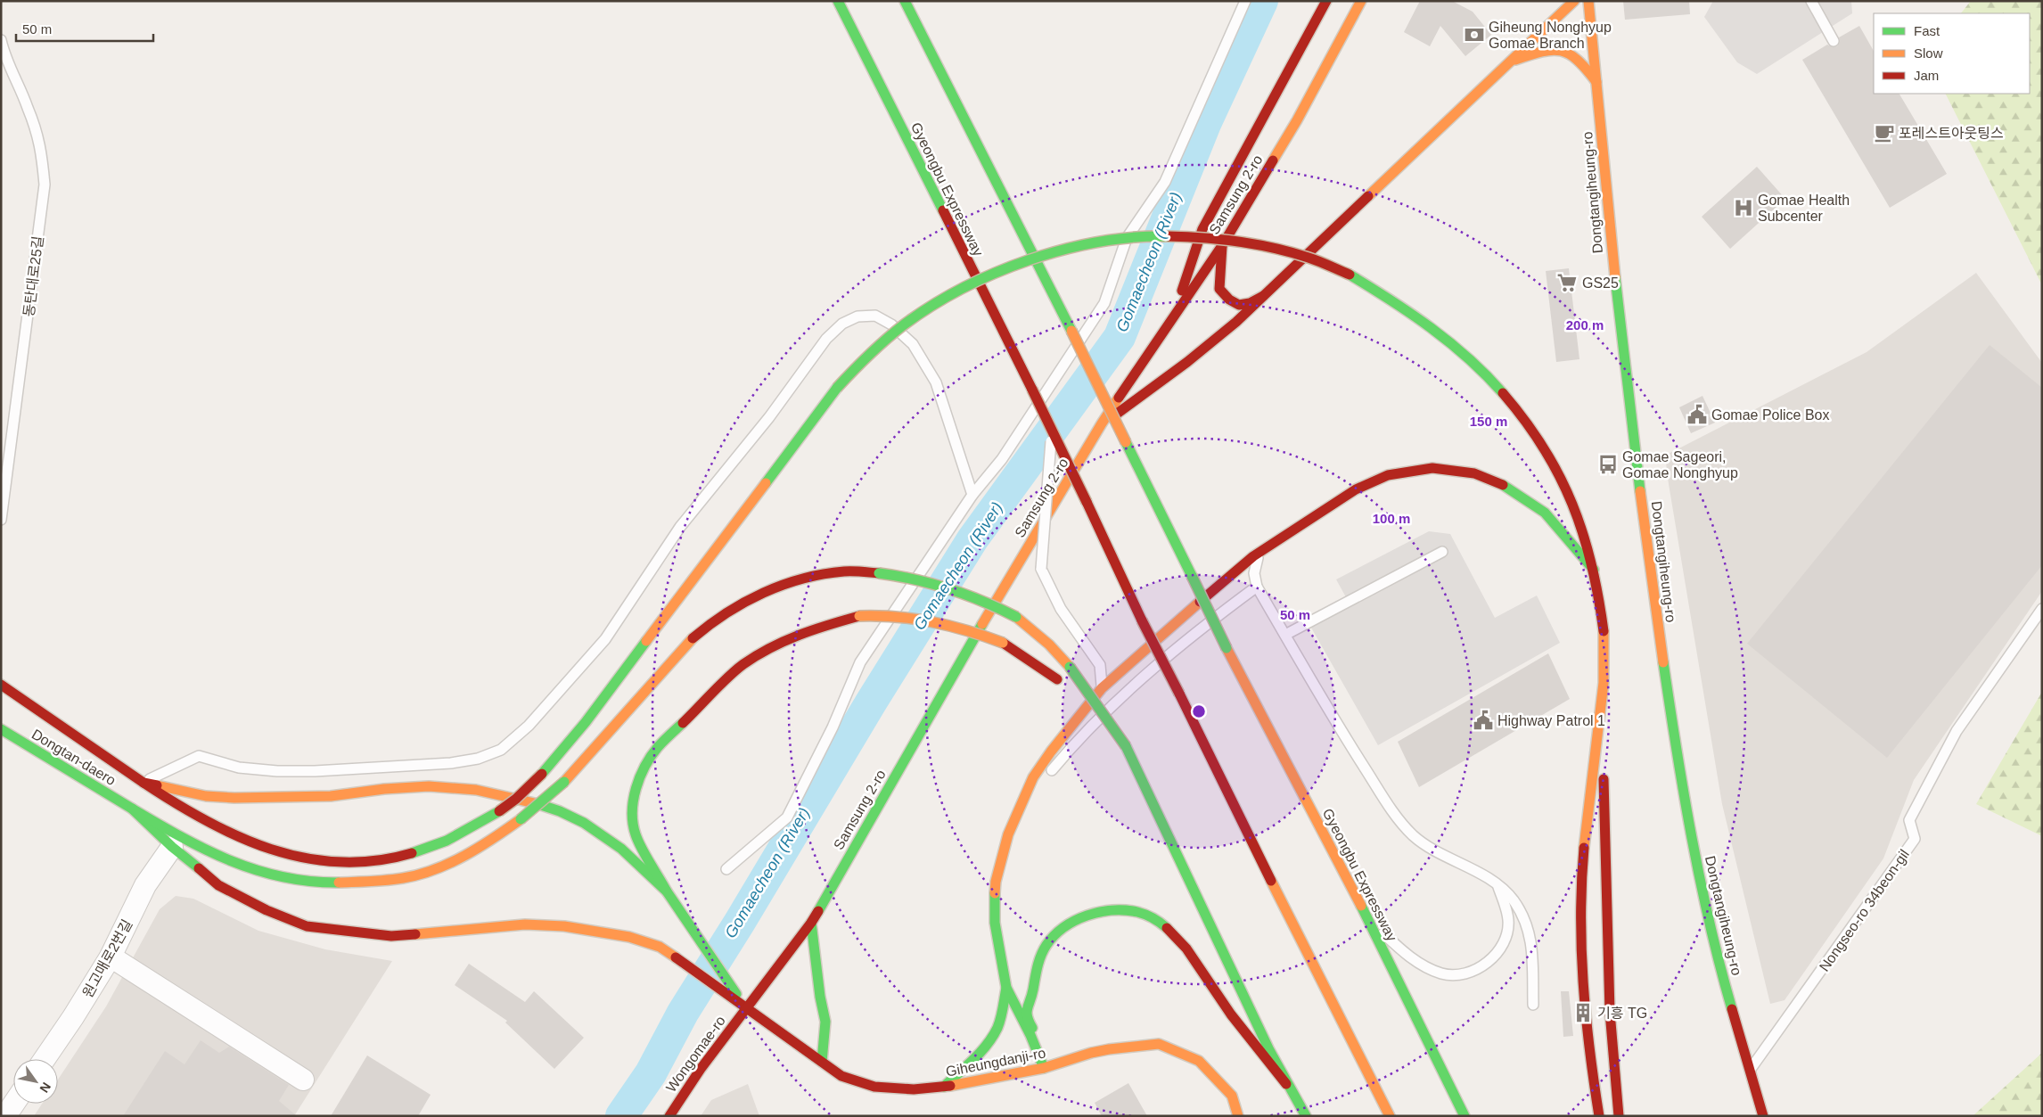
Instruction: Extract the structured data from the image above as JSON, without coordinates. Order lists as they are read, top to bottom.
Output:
{
  "streets": {
    "main road": [
      "Gyeongbu Expressway",
      "Dongtangiheung-ro",
      "Samsung 2-ro",
      "Dongtan-daero",
      "Wongomae-ro",
      "Giheungdanji-ro"
    ],
    "street": ["원고매로2번길"],
    "lane": ["동탄대로25길", "Nongseo-ro 34beon-gil"]
  },
  "crossings": [
    ["Dongtangiheung-ro", "Nongseo-ro 34beon-gil"],
    ["Samsung 2-ro", "Wongomae-ro"],
    ["Samsung 2-ro", "Giheungdanji-ro"],
    ["Dongtan-daero", "Giheungdanji-ro"],
    ["원고매로2번길", "Giheungdanji-ro"],
    ["Wongomae-ro", "Giheungdanji-ro"]
  ],
  "water": ["Gomaecheon (River)"],
  "places": {
    "bank": ["Giheung Nonghyup Gomae Branch"],
    "cafe": ["포레스트아웃팅스"],
    "hospital": ["Gomae Health Subcenter"],
    "supermarket": ["GS25"],
    "public building": ["Gomae Police Box", "Highway Patrol 1"],
    "bus stop": ["Gomae Sageori, Gomae Nonghyup"],
    "building": ["기흥 TG"]
  },
  "legend": ["Fast", "Slow", "Jam"],
  "scale_bar": "50 m",
  "north": "bottom right",
  "rings": [
    "200 m",
    "150 m",
    "100 m",
    "50 m"
  ]
}
